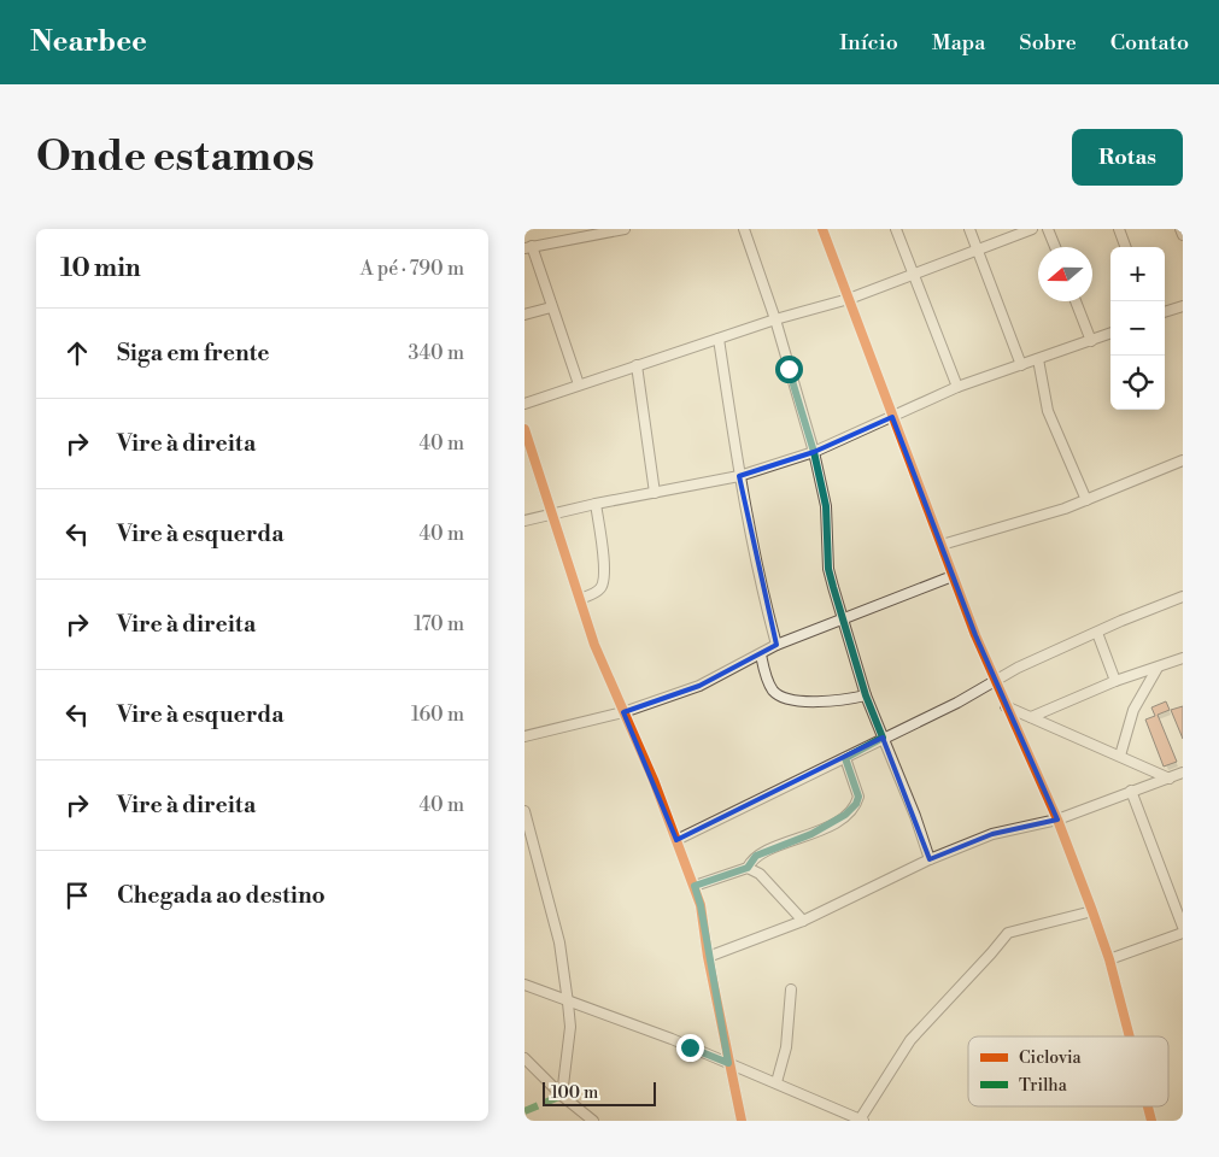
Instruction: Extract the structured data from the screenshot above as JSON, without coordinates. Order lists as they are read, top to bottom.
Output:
{
  "legend": ["Ciclovia", "Trilha"],
  "scale_bar": "100 m",
  "north": "left",
  "page": {
    "header": "Nearbee",
    "nav": [
      "Início",
      "Mapa",
      "Sobre",
      "Contato"
    ],
    "buttons": "Rotas",
    "title": "Onde estamos",
    "heading": ["10 min", "A pé · 790 m"],
    "map_buttons": ["+", "−"],
    "list": [
      ["Siga em frente", "340 m"],
      ["Vire à direita", "40 m"],
      ["Vire à esquerda", "40 m"],
      ["Vire à direita", "170 m"],
      ["Vire à esquerda", "160 m"],
      ["Vire à direita", "40 m"],
      "Chegada ao destino"
    ],
    "scale": "100 m"
  }
}
